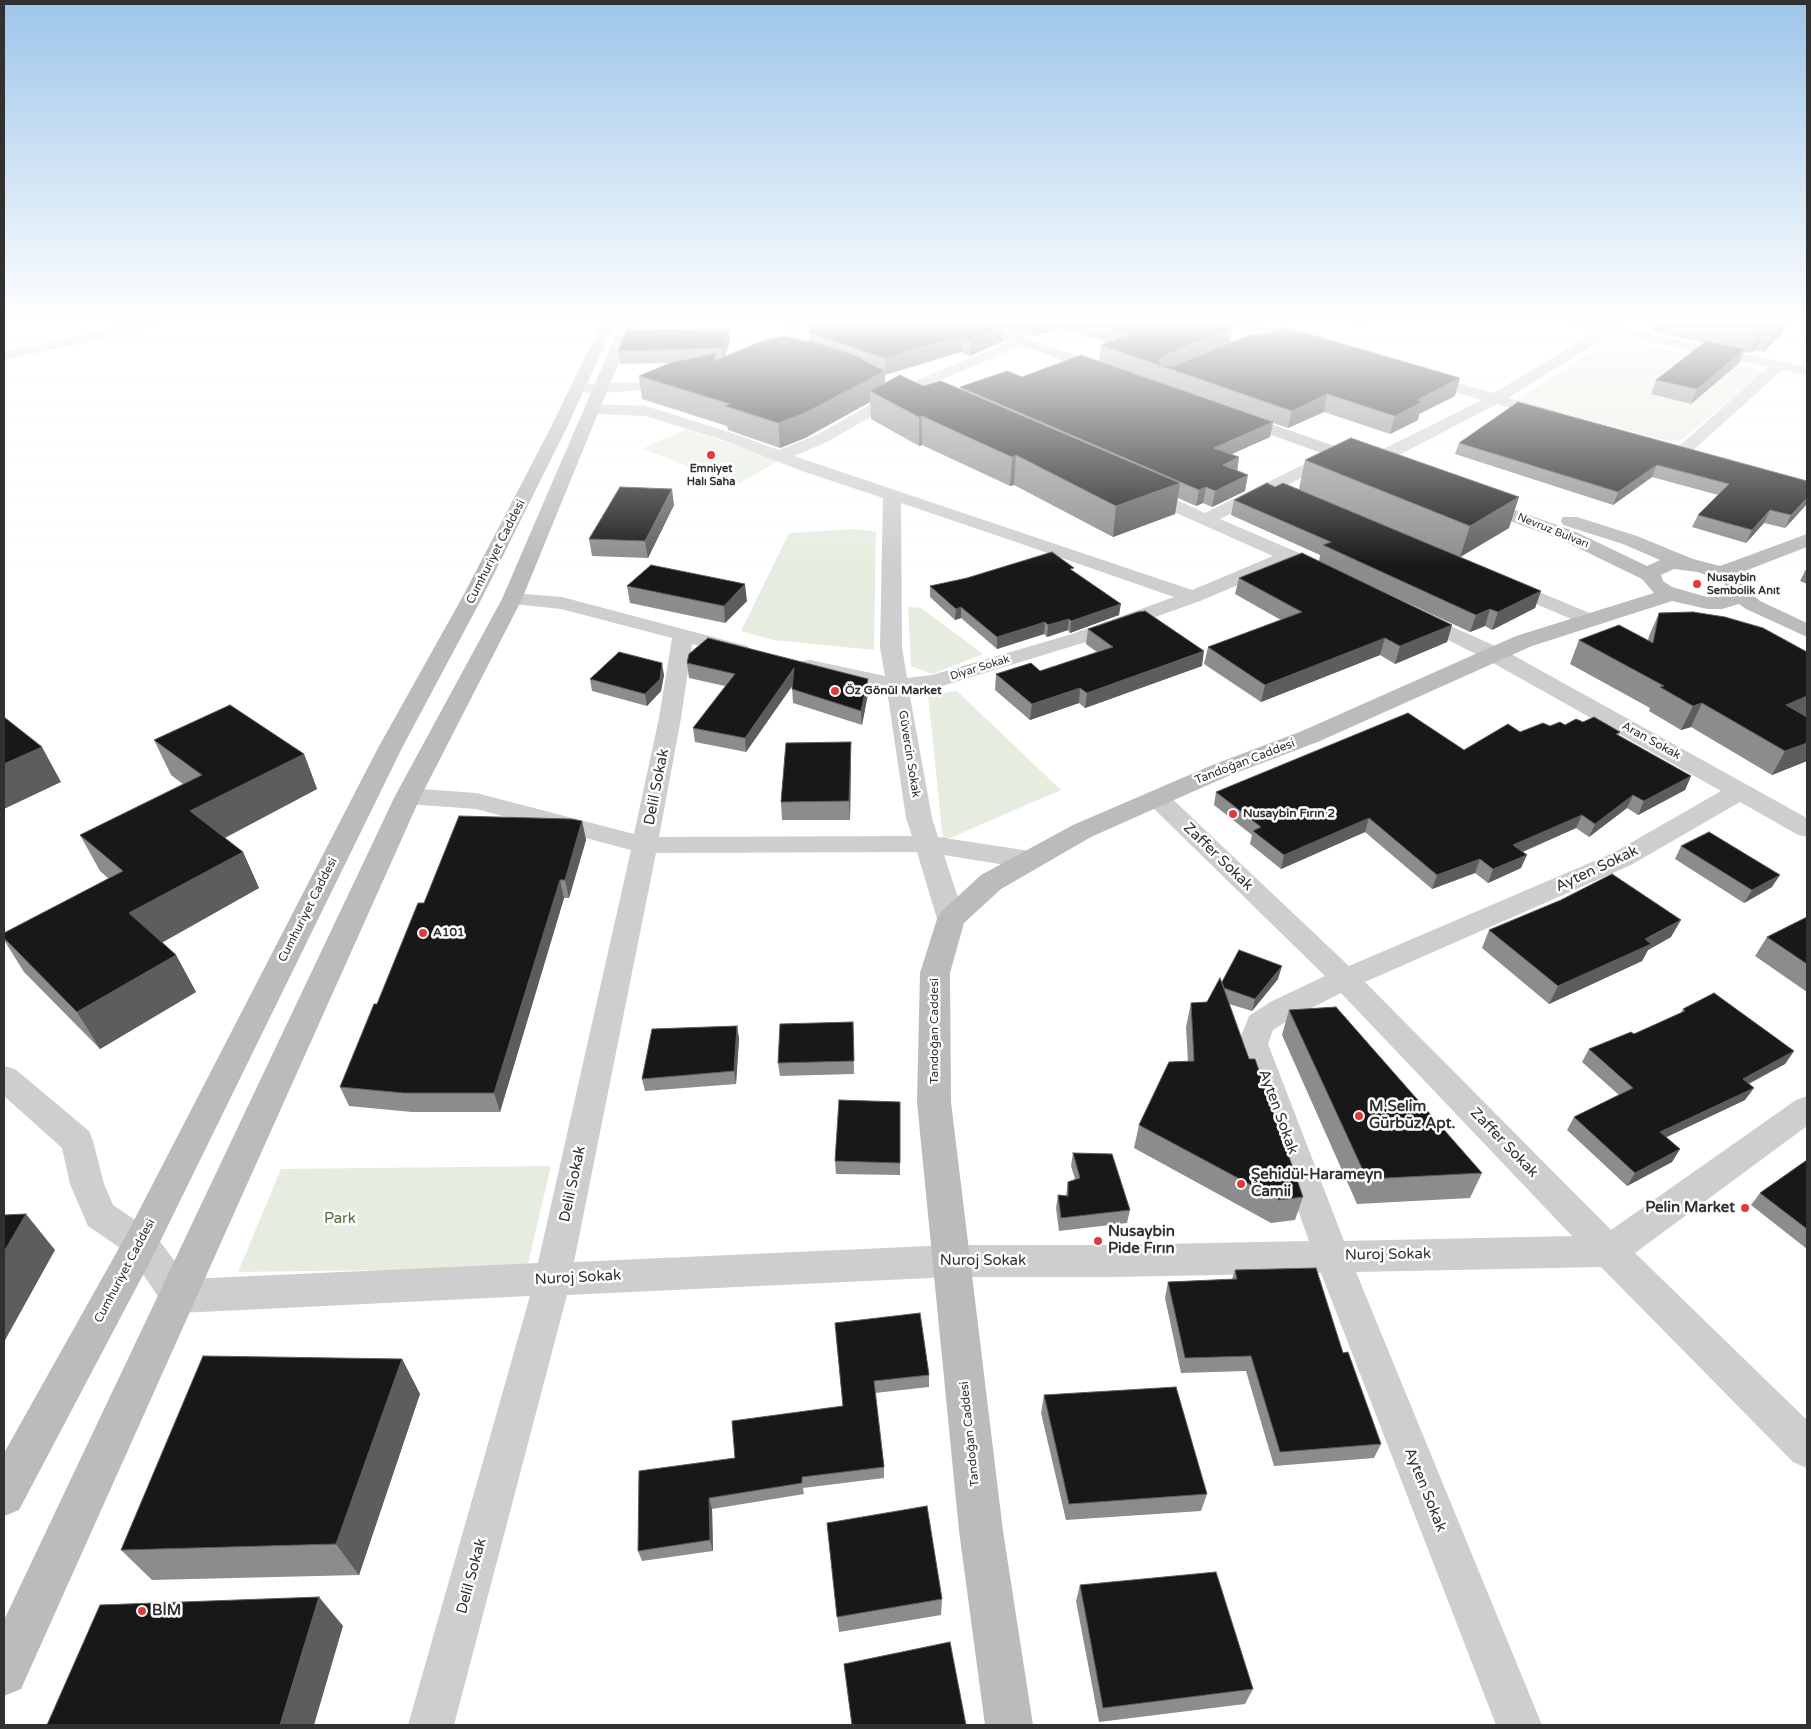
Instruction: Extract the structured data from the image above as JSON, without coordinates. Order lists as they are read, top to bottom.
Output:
{
  "streets": {
    "main road": ["Nevruz Bulvarı", "Cumhuriyet Caddesi", "Tandoğan Caddesi"],
    "street": [
      "Diyar Sokak",
      "Aran Sokak",
      "Güvercin Sokak",
      "Delil Sokak",
      "Zaffer Sokak",
      "Ayten Sokak",
      "Nuroj Sokak"
    ]
  },
  "crossings": [
    ["Nevruz Bulvarı", "Tandoğan Caddesi"],
    ["Diyar Sokak", "Güvercin Sokak"],
    ["Aran Sokak", "Tandoğan Caddesi"],
    ["Aran Sokak", "Ayten Sokak"],
    ["Güvercin Sokak", "Tandoğan Caddesi"],
    ["Tandoğan Caddesi", "Zaffer Sokak"],
    ["Tandoğan Caddesi", "Nuroj Sokak"],
    ["Delil Sokak", "Nuroj Sokak"],
    ["Zaffer Sokak", "Ayten Sokak"],
    ["Zaffer Sokak", "Nuroj Sokak"],
    ["Ayten Sokak", "Nuroj Sokak"]
  ],
  "parks": ["Park"],
  "places": [
    "Emniyet Halı Saha",
    "Nusaybin Sembolik Anıt",
    "Öz Gönül Market",
    "Nusaybin Fırın 2",
    "A101",
    "M.Selim Gürbüz Apt.",
    "Şehidül-Harameyn Camii",
    "Pelin Market",
    "Nusaybin Pide Fırın",
    "BİM"
  ]
}
